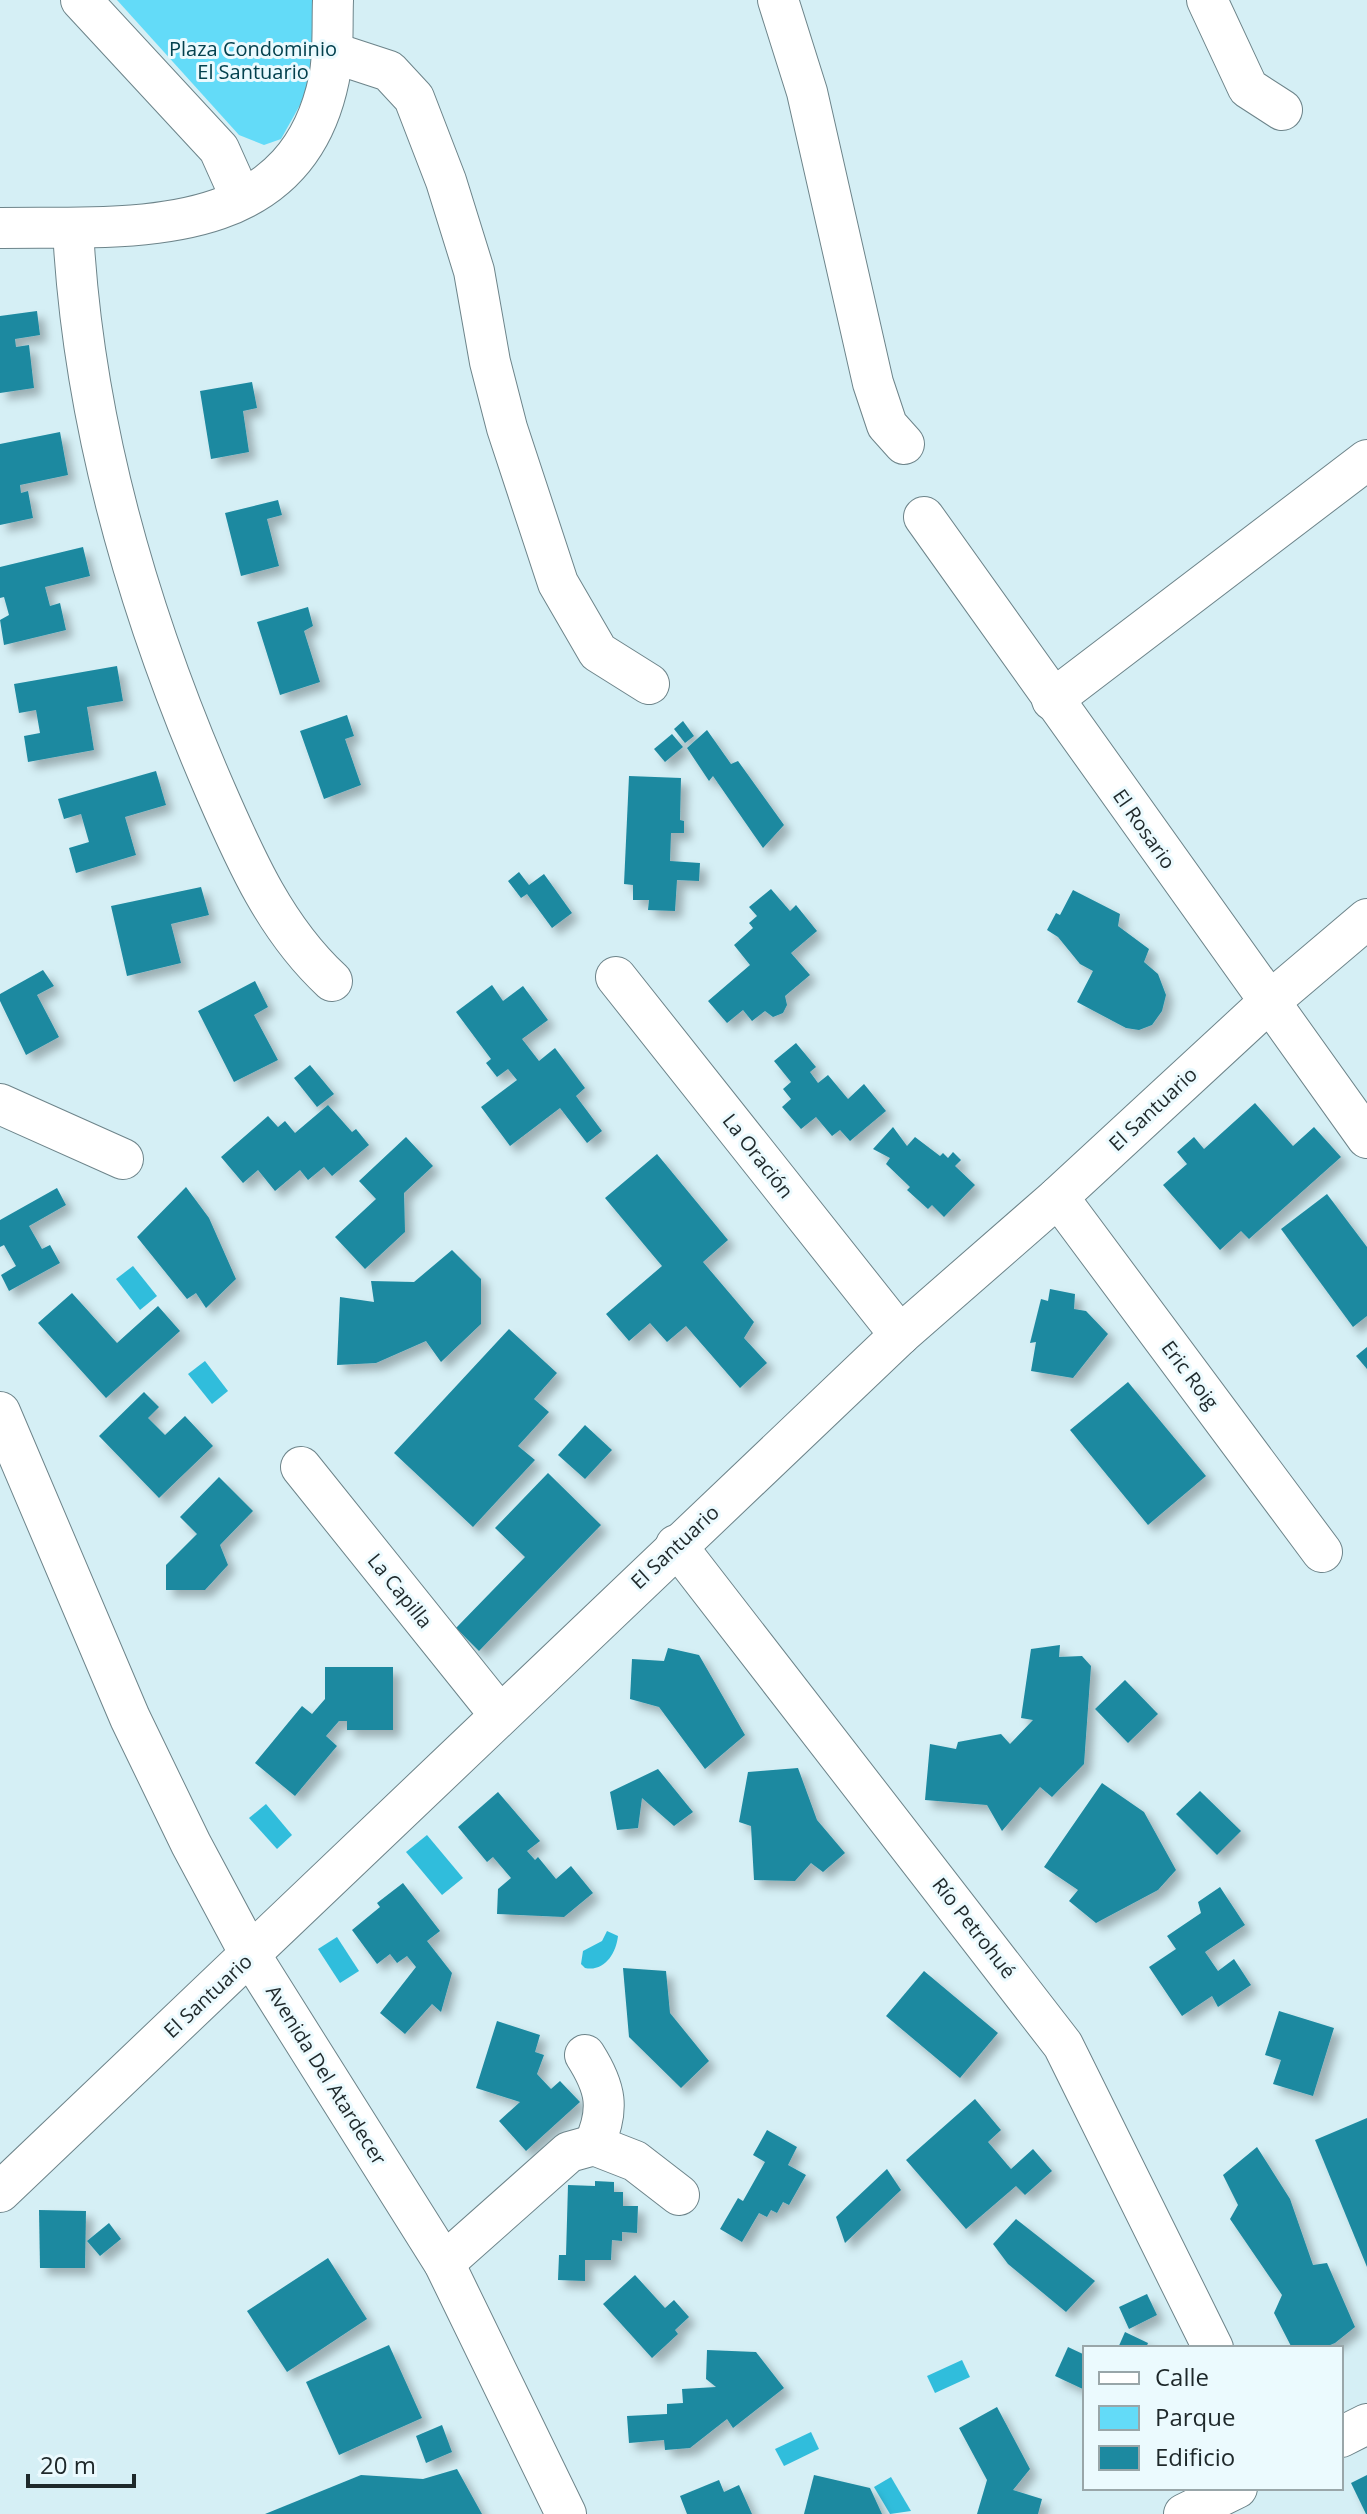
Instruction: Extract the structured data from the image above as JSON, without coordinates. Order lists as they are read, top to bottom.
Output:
{
  "streets": {
    "street": [
      "El Rosario",
      "El Santuario",
      "La Oración",
      "Eric Roig",
      "La Capilla",
      "Río Petrohué",
      "Avenida Del Atardecer"
    ]
  },
  "crossings": [
    ["El Rosario", "El Santuario"],
    ["El Santuario", "La Oración"],
    ["El Santuario", "Eric Roig"],
    ["El Santuario", "La Capilla"],
    ["El Santuario", "Río Petrohué"],
    ["El Santuario", "Avenida Del Atardecer"]
  ],
  "parks": ["Plaza Condominio El Santuario"],
  "legend": ["Calle", "Parque", "Edificio"],
  "scale_bar": "20 m"
}
